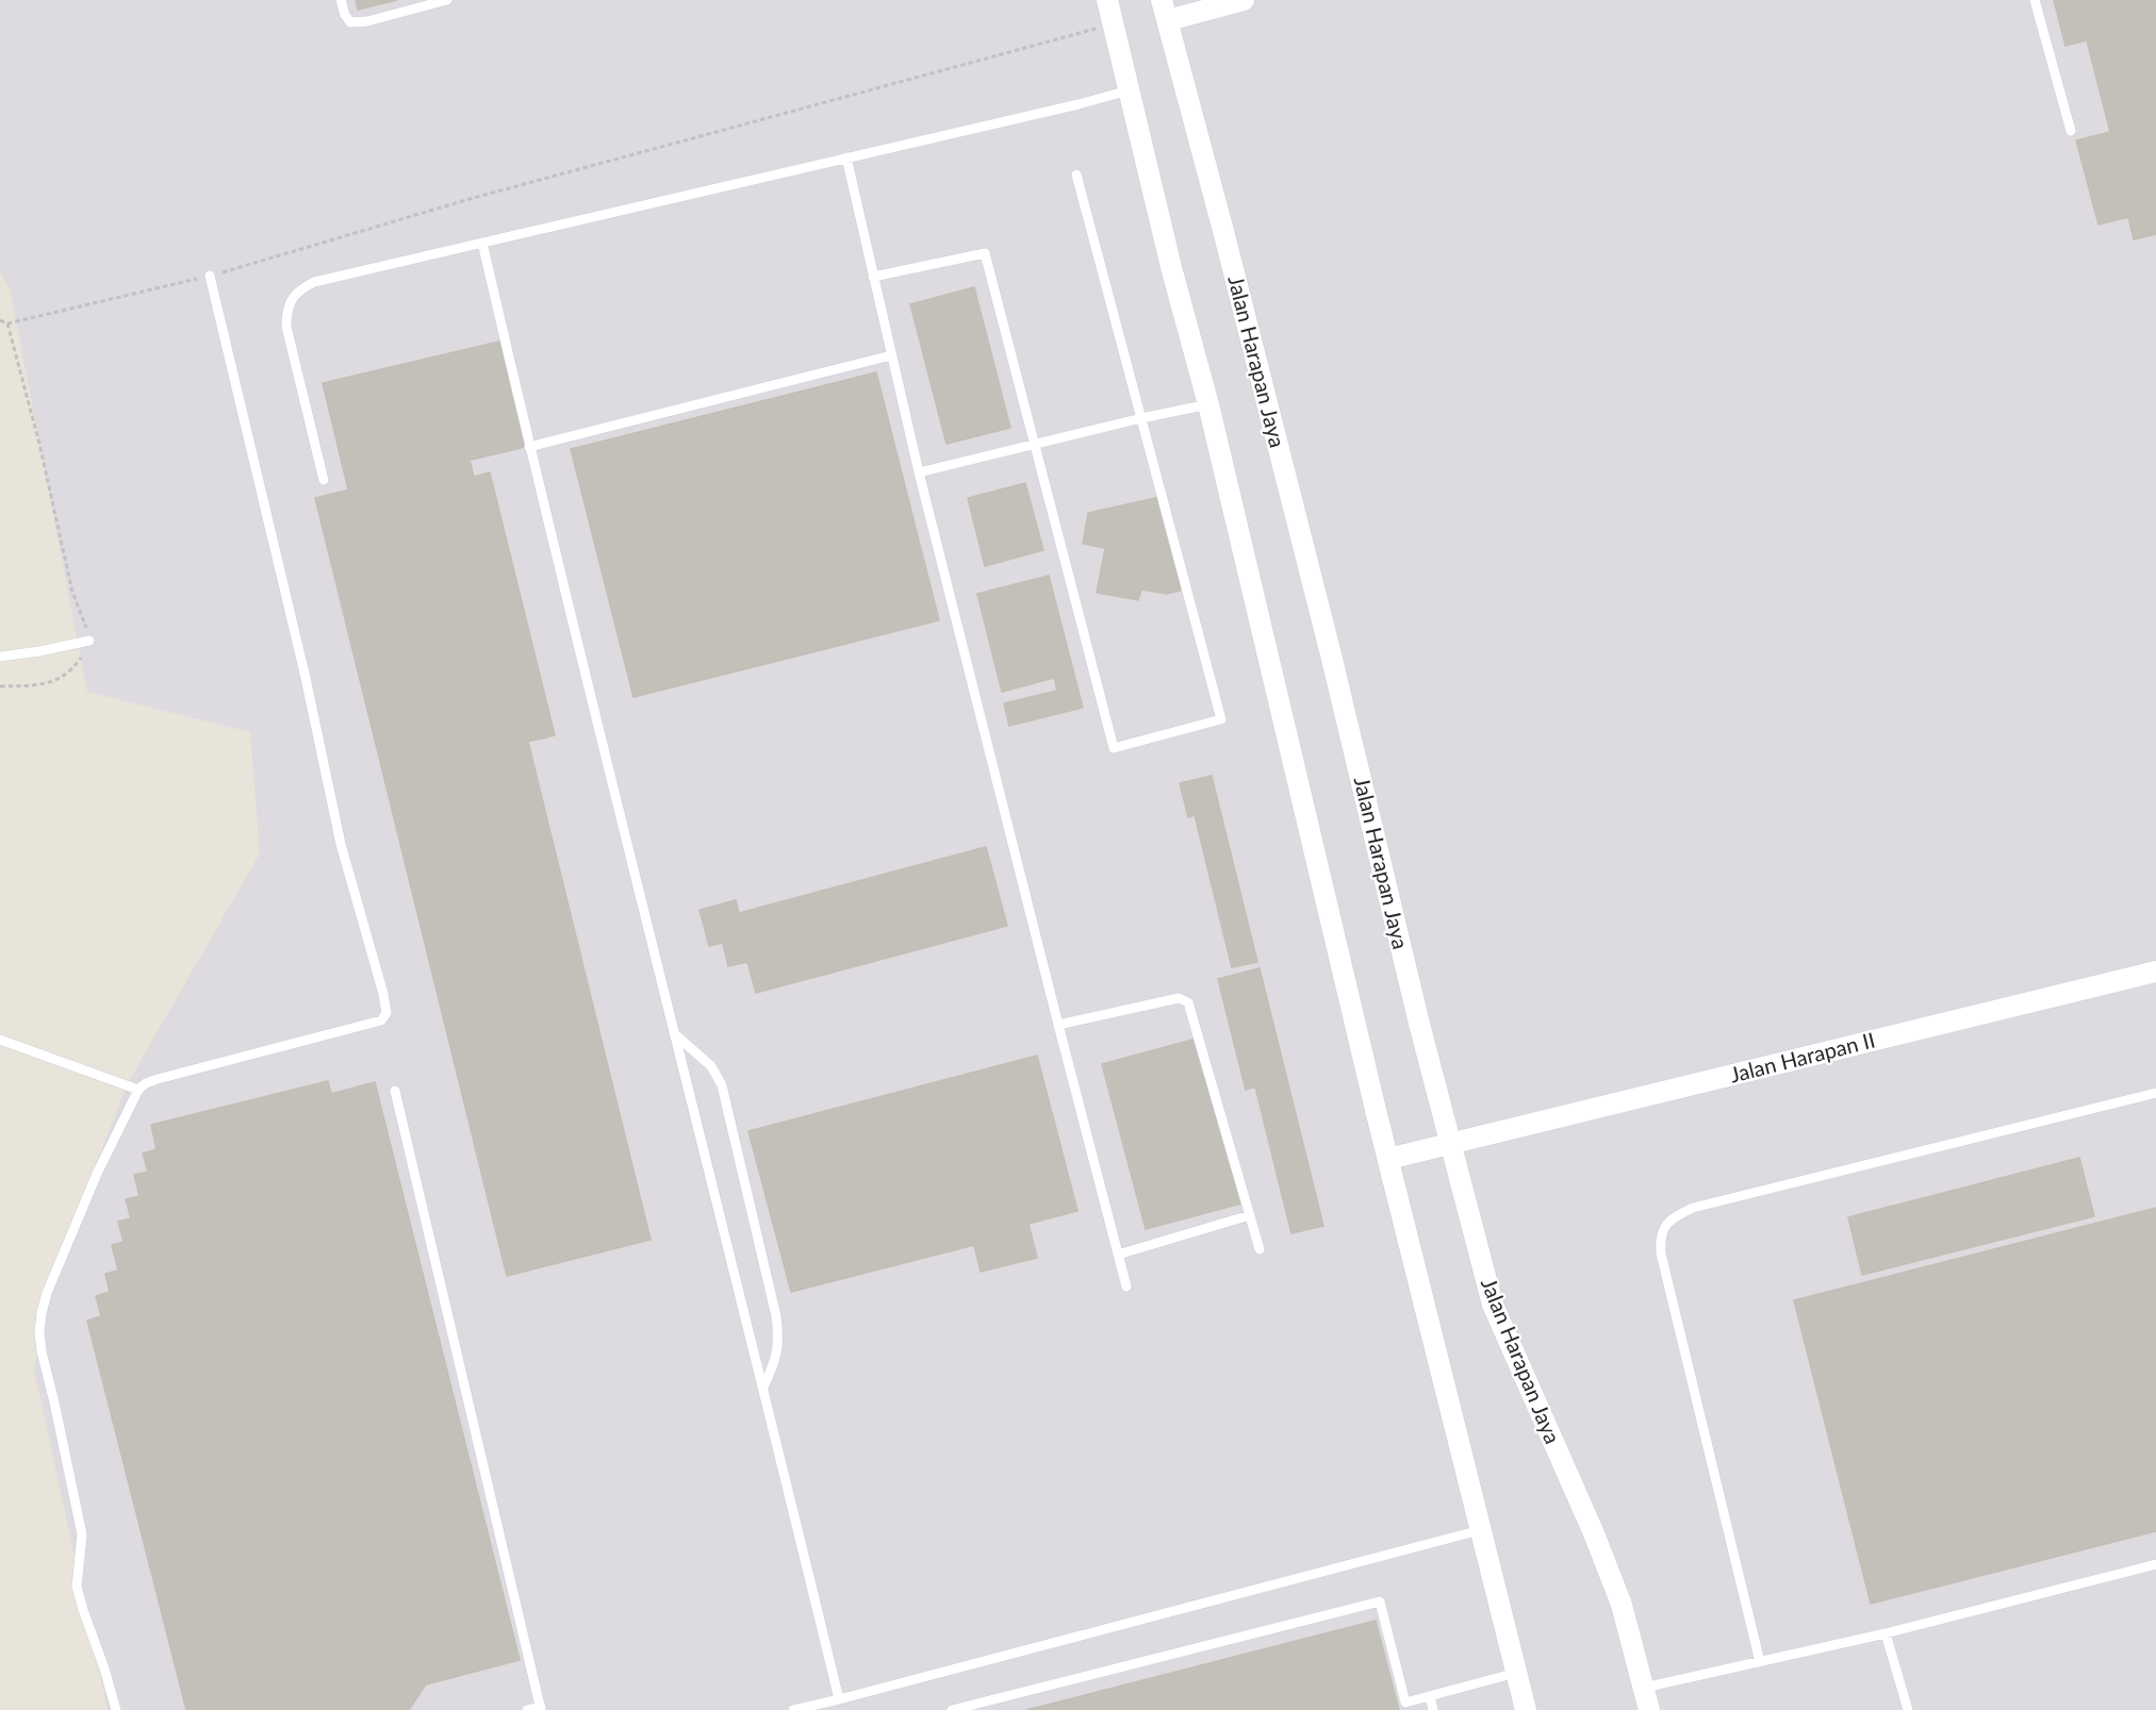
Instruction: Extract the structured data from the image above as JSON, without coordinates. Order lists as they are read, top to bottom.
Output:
{
  "streets": {
    "street": ["Jalan Harapan Jaya", "Jalan Harapan II"]
  },
  "crossings": [
    ["Jalan Harapan Jaya", "Jalan Harapan II"]
  ]
}
